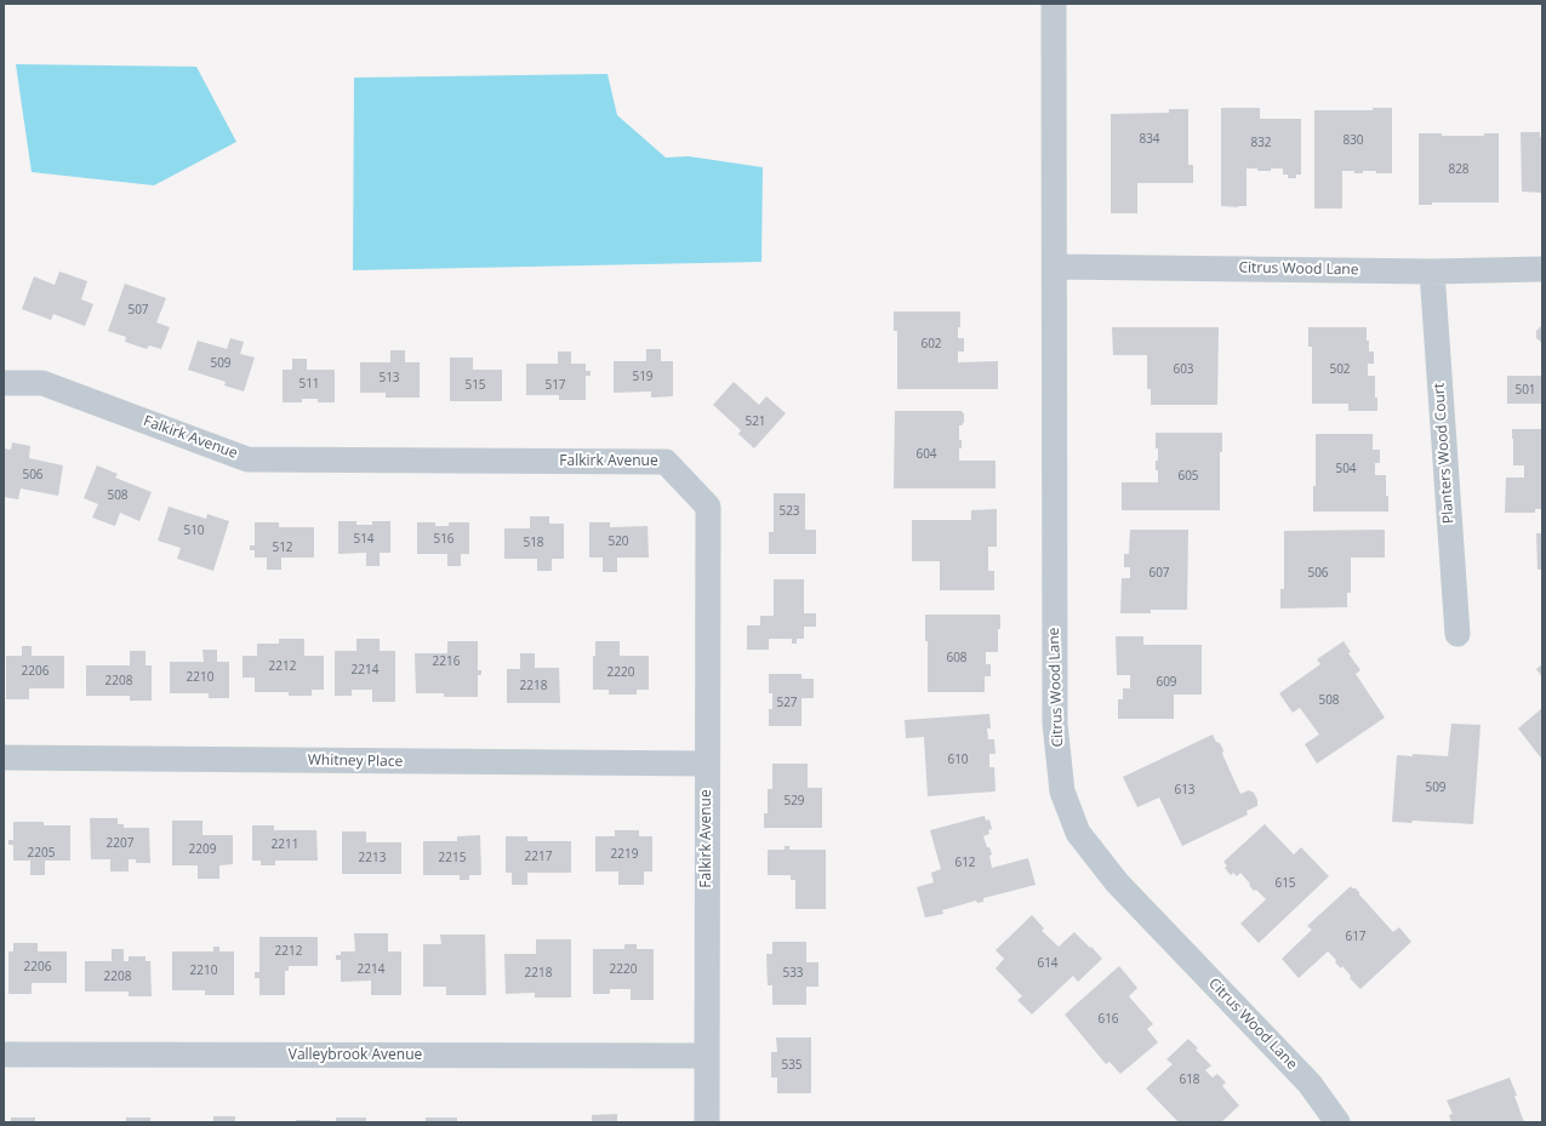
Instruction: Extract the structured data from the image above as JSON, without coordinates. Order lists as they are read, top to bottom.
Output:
{
  "streets": {
    "street": [
      "Citrus Wood Lane",
      "Falkirk Avenue",
      "Planters Wood Court",
      "Whitney Place",
      "Valleybrook Avenue"
    ]
  },
  "crossings": [
    ["Citrus Wood Lane", "Planters Wood Court"],
    ["Falkirk Avenue", "Whitney Place"],
    ["Falkirk Avenue", "Valleybrook Avenue"]
  ],
  "house_numbers": [
    "834",
    "830",
    "832",
    "828",
    "507",
    "602",
    "509",
    "603",
    "502",
    "519",
    "513",
    "511",
    "515",
    "517",
    "501",
    "521",
    "604",
    "504",
    "506",
    "605",
    "508",
    "523",
    "510",
    "514",
    "516",
    "520",
    "518",
    "512",
    "607",
    "506",
    "608",
    "2216",
    "2212",
    "2214",
    "2206",
    "2220",
    "2210",
    "2208",
    "609",
    "2218",
    "508",
    "527",
    "610",
    "509",
    "613",
    "529",
    "2207",
    "2211",
    "2209",
    "2205",
    "2219",
    "2217",
    "2213",
    "2215",
    "612",
    "615",
    "617",
    "2212",
    "614",
    "2206",
    "2214",
    "2220",
    "2210",
    "2218",
    "533",
    "2208",
    "616",
    "535",
    "618"
  ]
}
